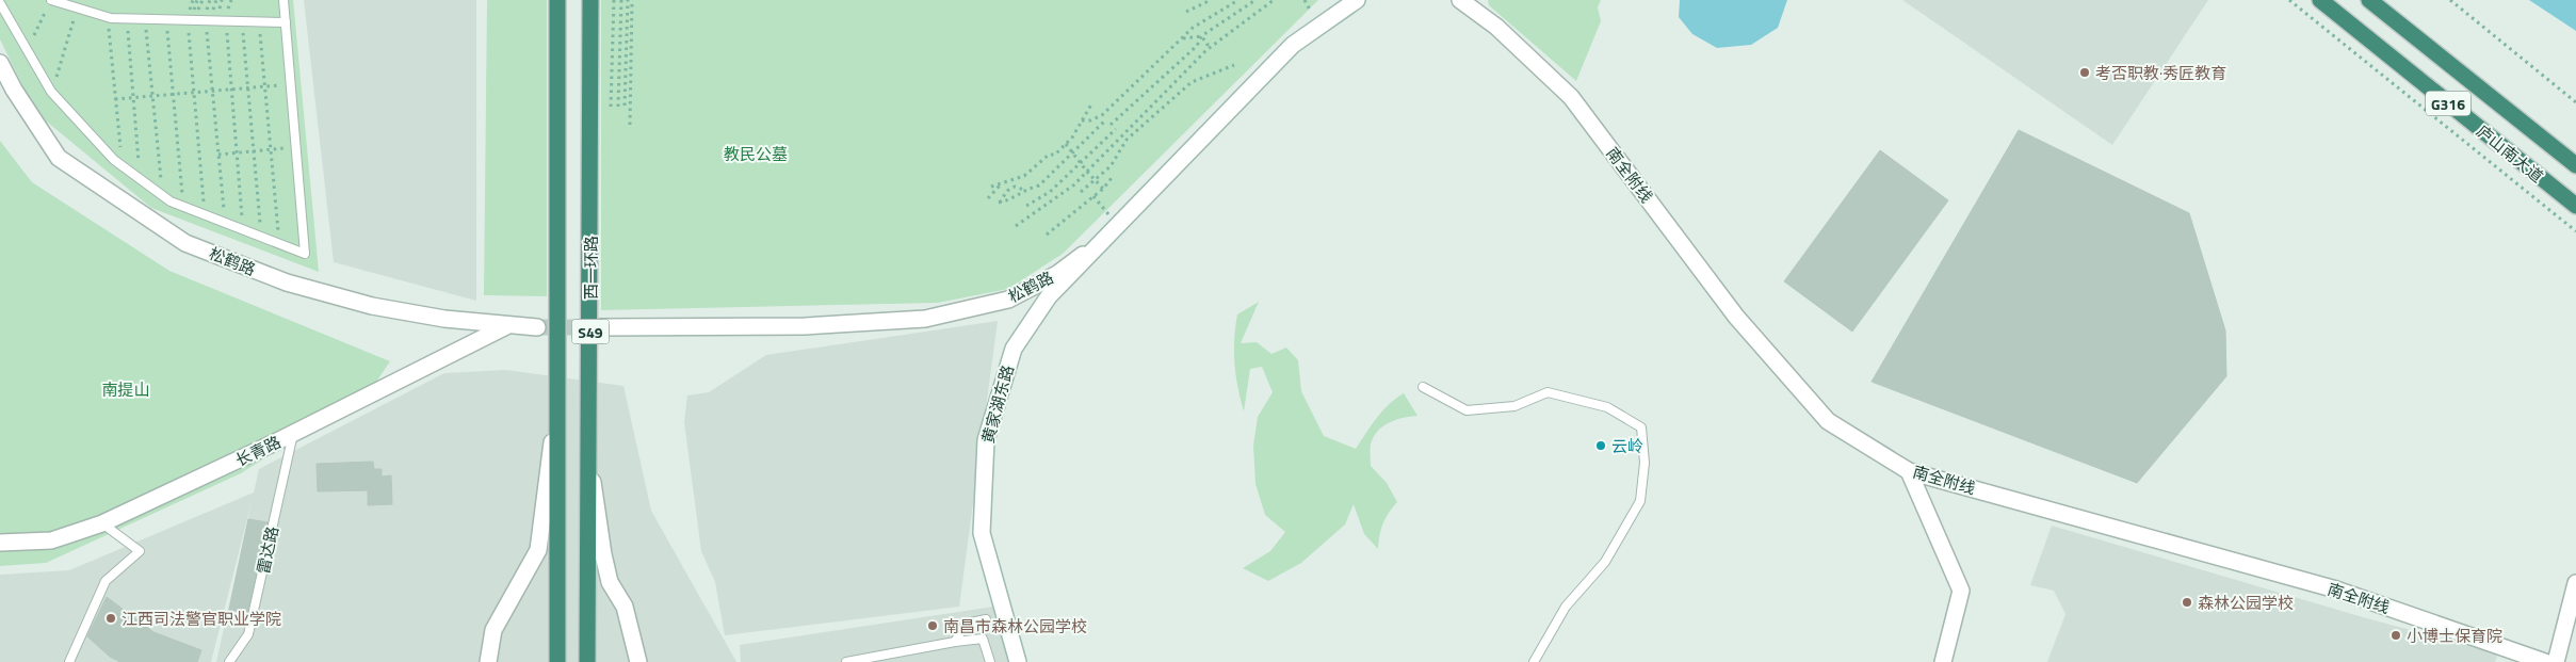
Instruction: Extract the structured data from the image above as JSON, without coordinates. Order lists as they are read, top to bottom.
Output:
{
  "streets": {
    "highway": [
      "G316",
      "庐山南大道",
      "西一环路",
      "S49"
    ],
    "street": [
      "南全附线",
      "松鹤路",
      "黄家湖东路",
      "长青路"
    ],
    "lane": ["雷达路"]
  },
  "crossings": [
    ["松鹤路", "黄家湖东路"],
    ["松鹤路", "长青路"],
    ["长青路", "雷达路"]
  ],
  "parks": ["教民公墓", "南提山"],
  "places": [
    "考否职教·秀匠教育",
    "云岭",
    "森林公园学校",
    "江西司法警官职业学院",
    "南昌市森林公园学校",
    "小博士保育院"
  ]
}
